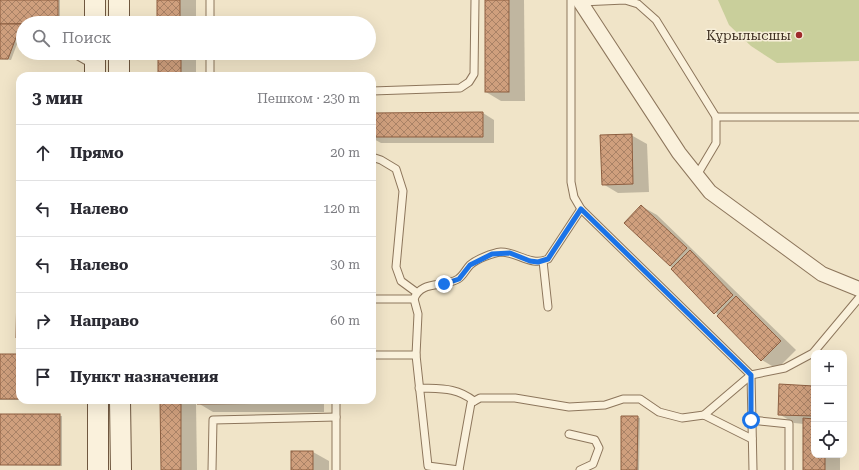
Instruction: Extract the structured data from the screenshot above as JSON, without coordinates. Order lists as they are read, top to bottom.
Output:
{
  "places": ["Құрылысшы"],
  "page": {
    "search": "Поиск",
    "heading": ["3 мин", "Пешком · 230 m"],
    "list": [
      ["Прямо", "20 m"],
      ["Налево", "120 m"],
      ["Налево", "30 m"],
      ["Направо", "60 m"],
      "Пункт назначения"
    ],
    "map_buttons": ["+", "−"]
  }
}
